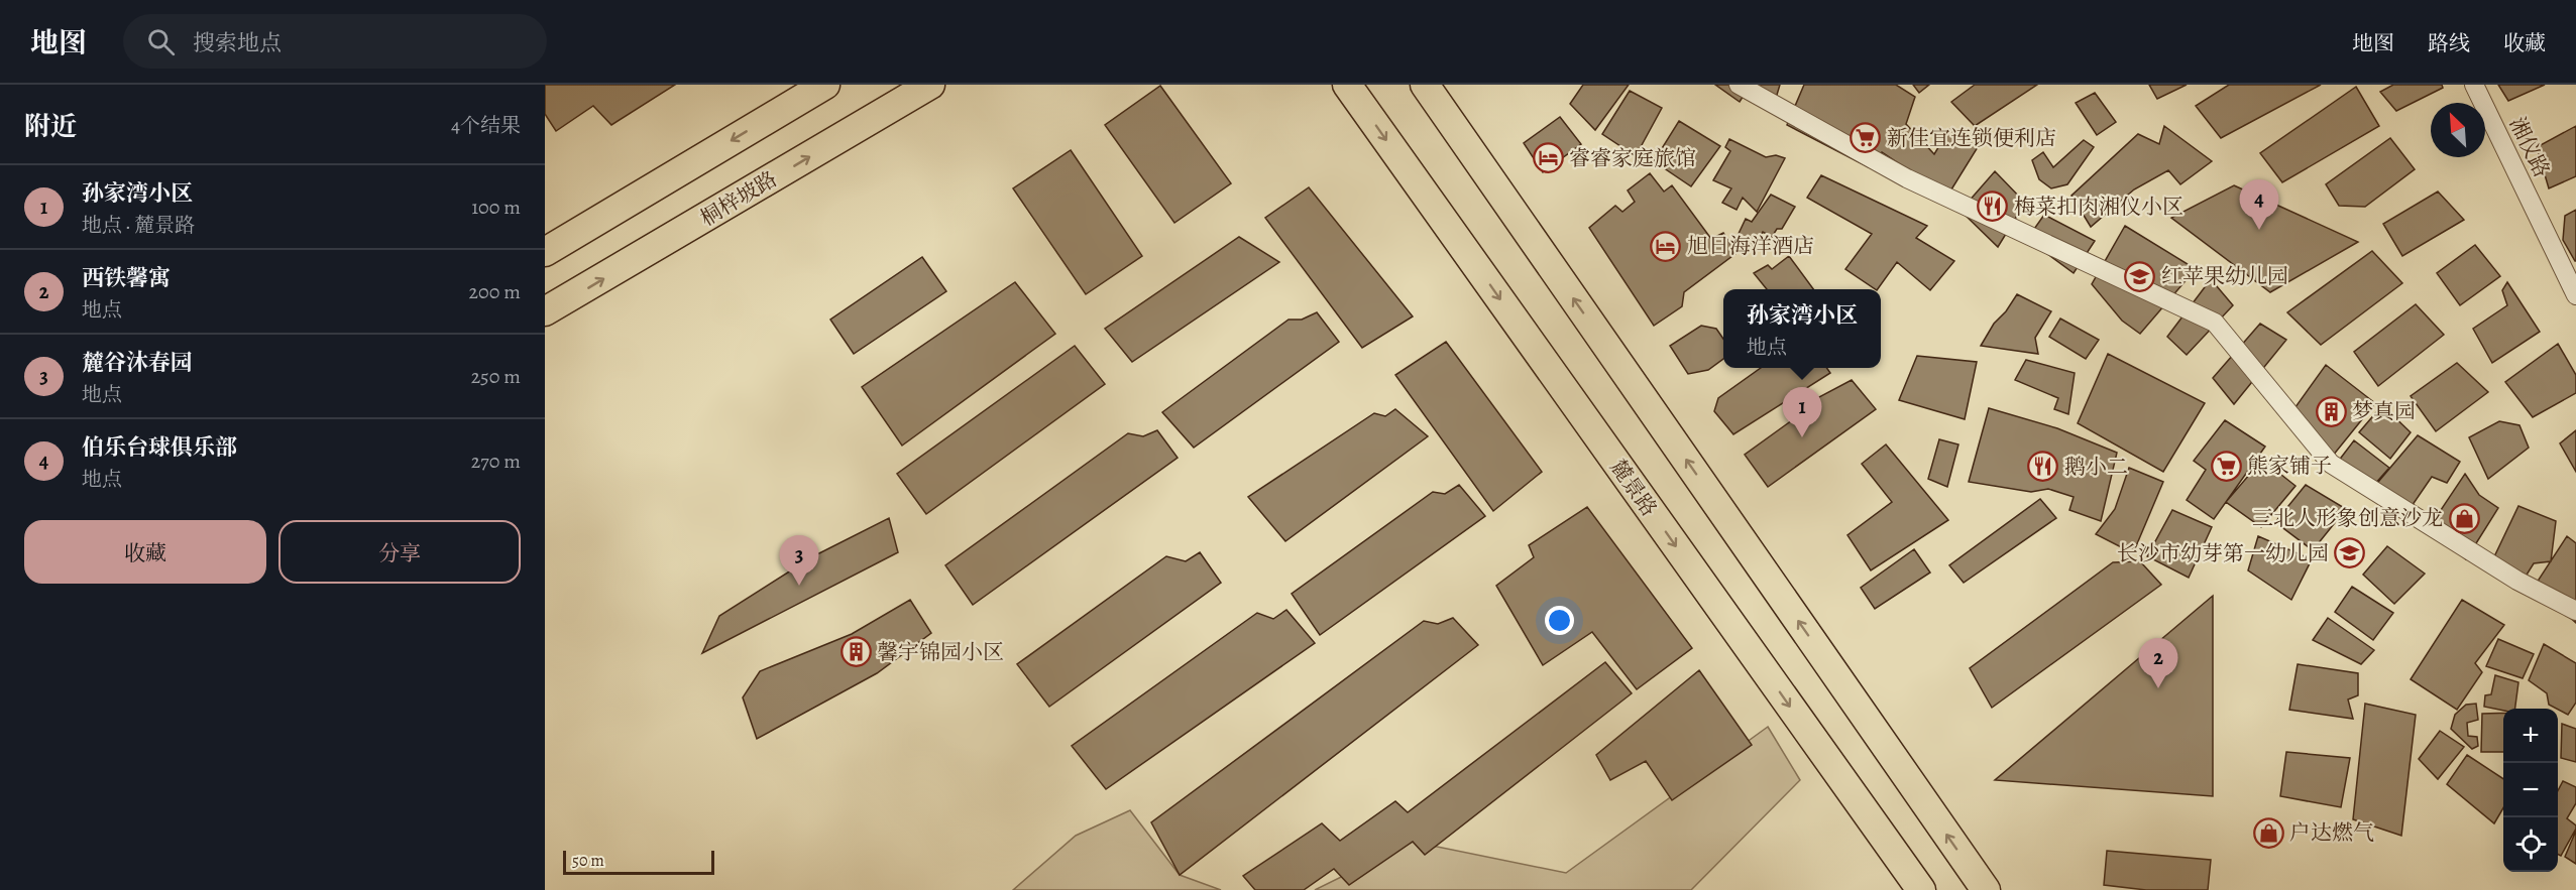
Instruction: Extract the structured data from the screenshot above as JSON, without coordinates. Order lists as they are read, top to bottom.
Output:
{
  "streets": {
    "main road": ["桐梓坡路", "麓景路"],
    "street": ["湘仪路"]
  },
  "places": {
    "supermarket": ["新佳宜连锁便利店", "熊家铺子"],
    "hotel": ["睿睿家庭旅馆", "旭日海洋酒店"],
    "restaurant": ["梅菜扣肉湘仪小区", "鹅小二"],
    "school or university": ["红苹果幼儿园", "长沙市幼芽第一幼儿园"],
    "building": ["梦真园", "馨宇锦园小区"],
    "shop": ["三北人形象创意沙龙", "户达燃气"]
  },
  "scale_bar": "50 m",
  "north": "top left",
  "page": {
    "header": "地图",
    "search": "搜索地点",
    "nav": ["地图", "路线", "收藏"],
    "heading": ["附近", "4个结果"],
    "list": [
      {
        "mark": "1",
        "name": "孙家湾小区",
        "note": "地点 · 麓景路",
        "value": "100 m"
      },
      {
        "mark": "2",
        "name": "西铁馨寓",
        "note": "地点",
        "value": "200 m"
      },
      {
        "mark": "3",
        "name": "麓谷沐春园",
        "note": "地点",
        "value": "250 m"
      },
      {
        "mark": "4",
        "name": "伯乐台球俱乐部",
        "note": "地点",
        "value": "270 m"
      }
    ],
    "pins": [
      "4",
      "1",
      "3",
      "2"
    ],
    "popup": ["孙家湾小区", "地点"],
    "buttons": ["收藏", "分享"],
    "map_buttons": ["+", "−"],
    "scale": "50 m"
  }
}
